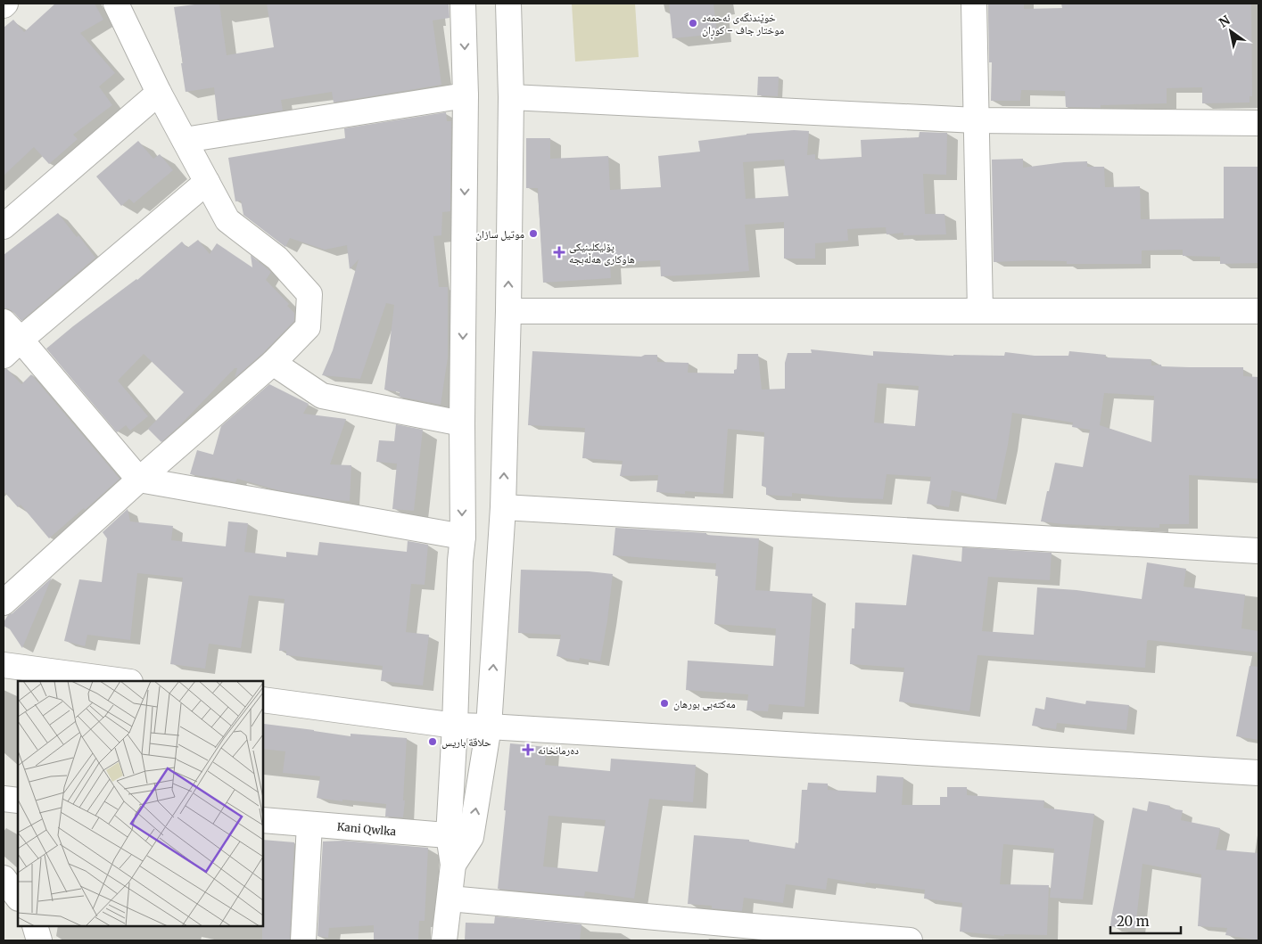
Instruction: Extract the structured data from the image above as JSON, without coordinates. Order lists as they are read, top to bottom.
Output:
{
  "streets": {
    "street": ["Kani Qwlka"]
  },
  "places": {
    "other": [
      "خوێندنگەی ئەحمەد موختار جاف - کوڕان",
      "موتيل سازان",
      "مەکتەبی بورهان",
      "حلاقة باریس"
    ],
    "health": ["پۆلیکلینیکی هاوکاری هەڵەبجە", "دەرمانخانە"]
  },
  "scale_bar": "20 m",
  "north": "top left"
}
